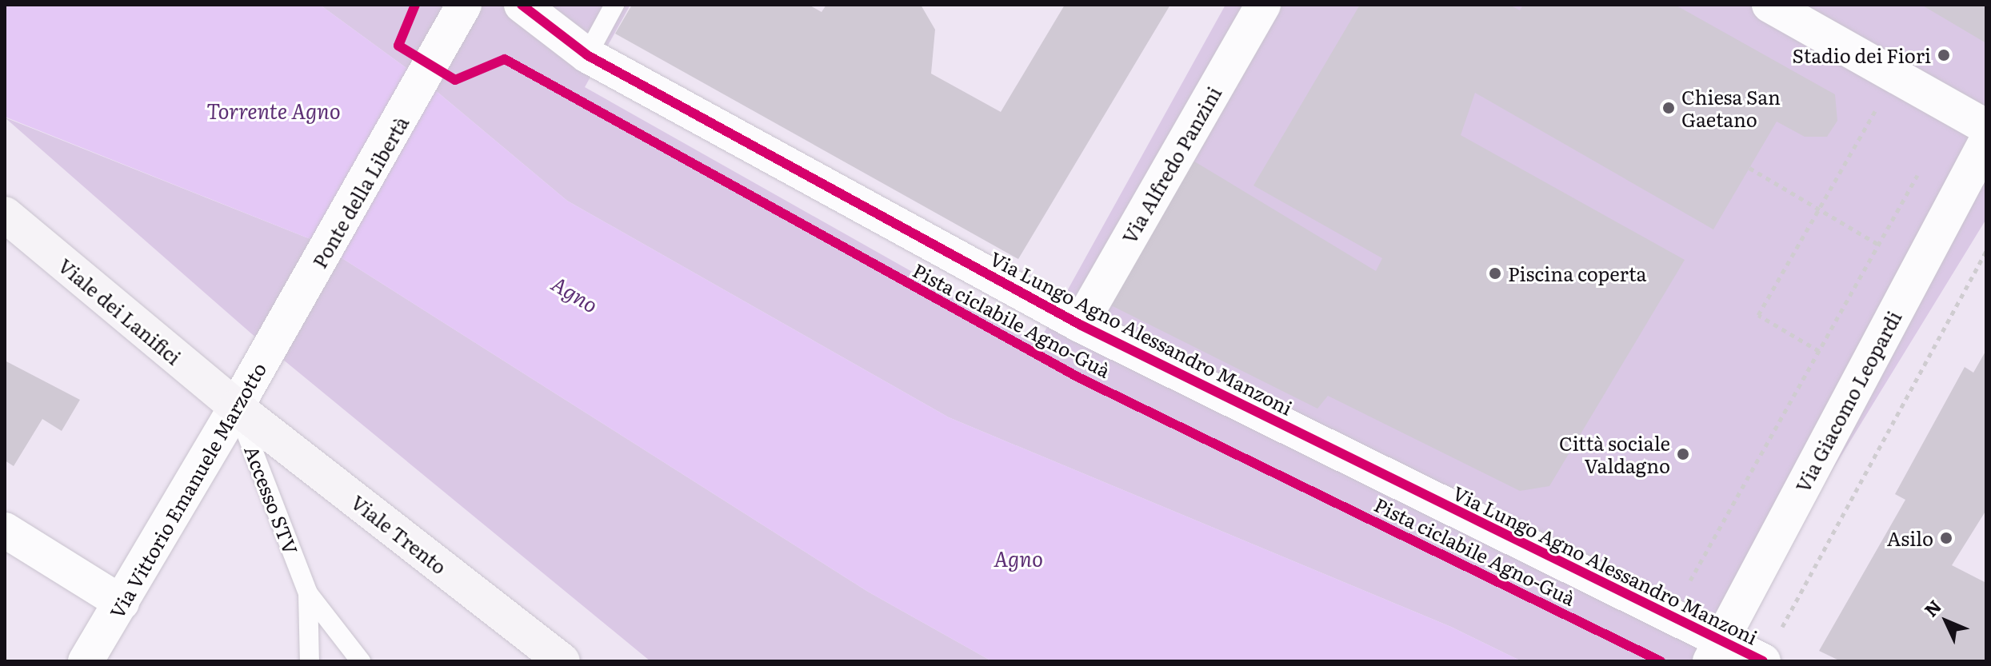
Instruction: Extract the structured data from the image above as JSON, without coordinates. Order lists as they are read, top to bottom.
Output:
{
  "streets": {
    "main road": ["Viale dei Lanifici", "Viale Trento"],
    "street": [
      "Via Alfredo Panzini",
      "Ponte della Libertà",
      "Via Lungo Agno Alessandro Manzoni",
      "Via Giacomo Leopardi",
      "Via Vittorio Emanuele Marzotto"
    ],
    "lane": ["Accesso STV"],
    "cycle path": ["Pista ciclabile Agno-Guà"]
  },
  "crossings": [
    ["Via Alfredo Panzini", "Via Lungo Agno Alessandro Manzoni"],
    ["Ponte della Libertà", "Via Vittorio Emanuele Marzotto"],
    ["Viale dei Lanifici", "Via Vittorio Emanuele Marzotto"],
    ["Viale dei Lanifici", "Accesso STV"],
    ["Viale dei Lanifici", "Viale Trento"],
    ["Via Lungo Agno Alessandro Manzoni", "Via Giacomo Leopardi"],
    ["Via Vittorio Emanuele Marzotto", "Accesso STV"],
    ["Via Vittorio Emanuele Marzotto", "Viale Trento"],
    ["Accesso STV", "Viale Trento"]
  ],
  "water": ["Torrente Agno", "Agno"],
  "places": [
    "Stadio dei Fiori",
    "Chiesa San Gaetano",
    "Piscina coperta",
    "Città sociale Valdagno",
    "Asilo"
  ],
  "north": "top left"
}
